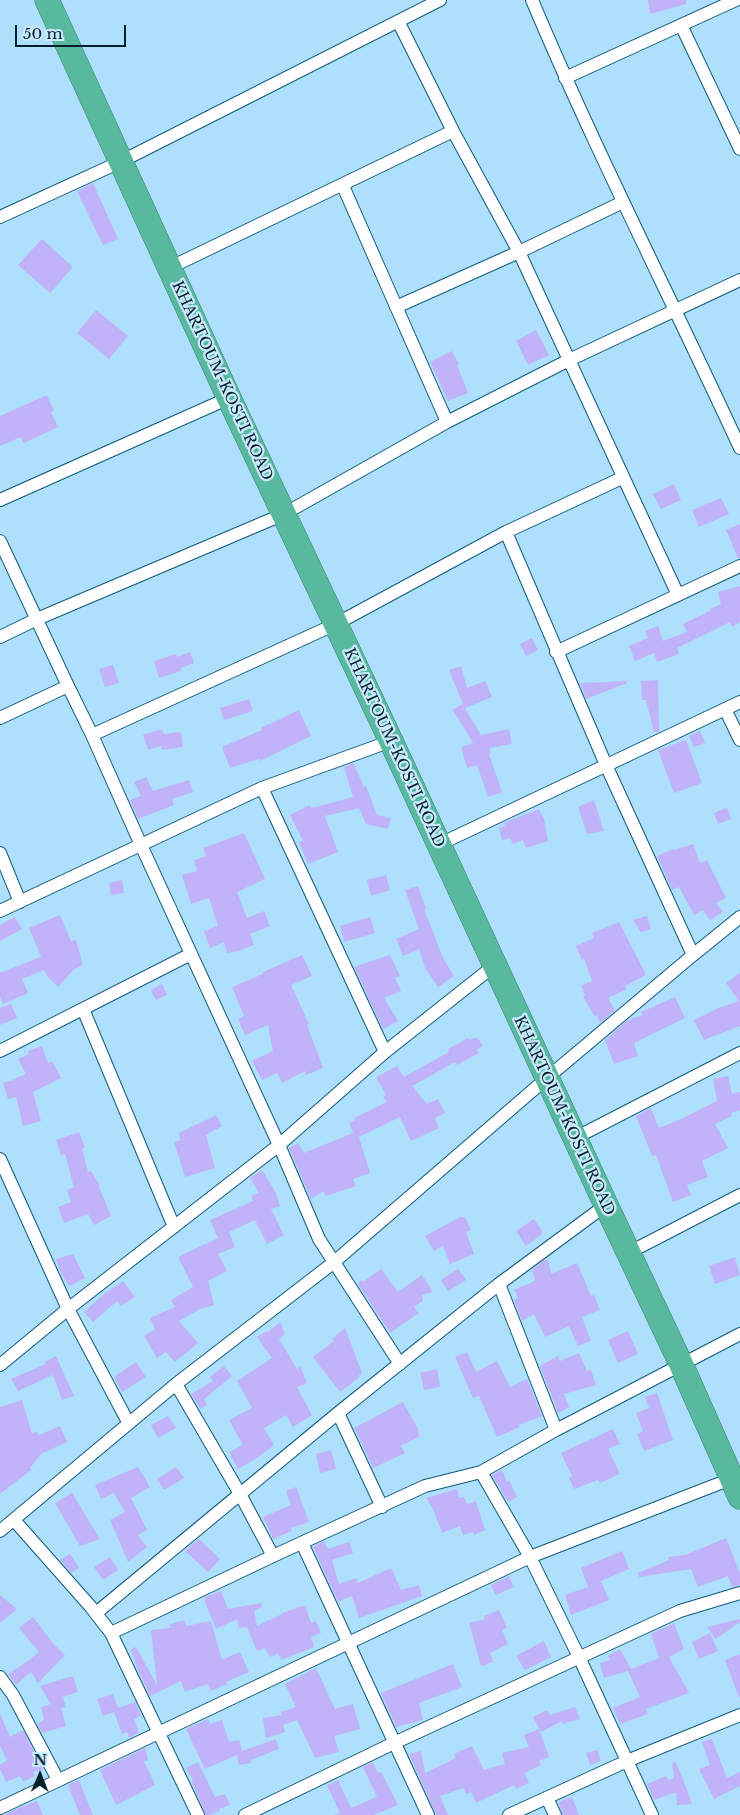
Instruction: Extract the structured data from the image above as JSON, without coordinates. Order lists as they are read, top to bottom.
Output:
{
  "streets": {
    "highway": ["KHARTOUM-KOSTI ROAD"]
  },
  "scale_bar": "50 m",
  "north": "top"
}
